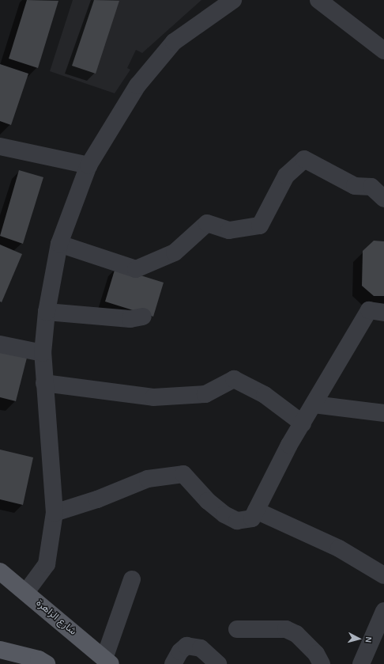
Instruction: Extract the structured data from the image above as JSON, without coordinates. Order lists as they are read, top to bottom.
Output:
{
  "streets": {
    "main road": ["شارع الزاهرة"]
  },
  "north": "right"
}
